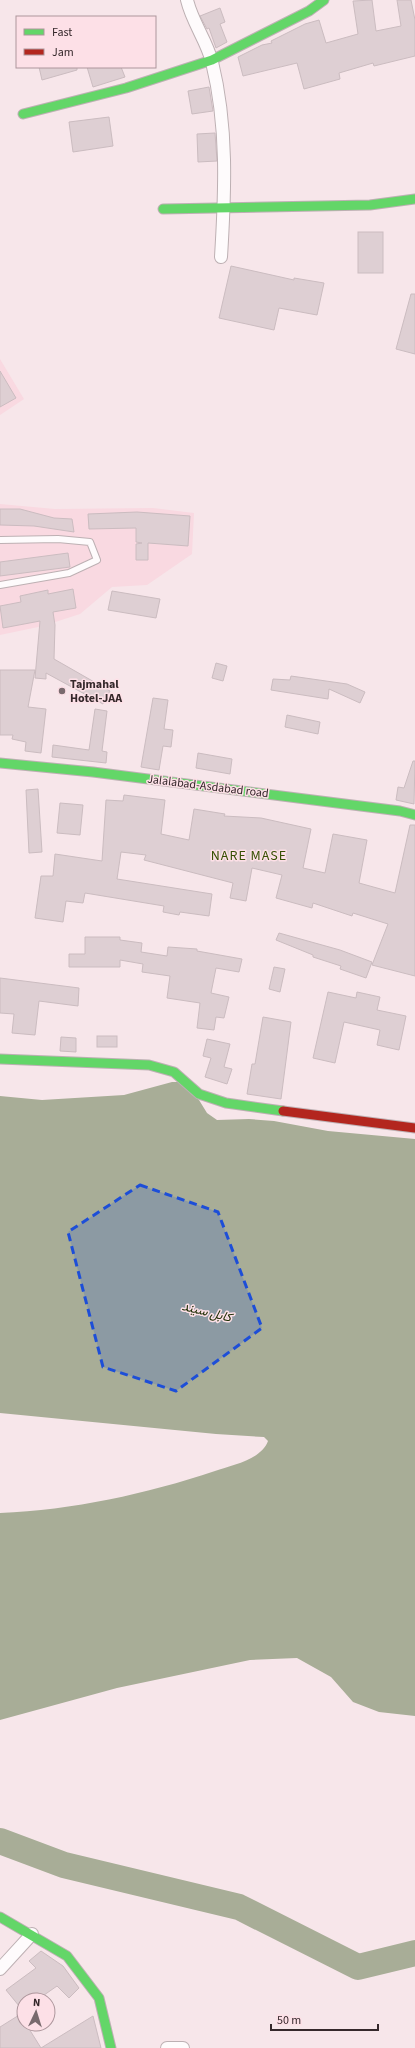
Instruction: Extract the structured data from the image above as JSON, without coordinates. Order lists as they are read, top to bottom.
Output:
{
  "streets": {
    "street": ["Jalalabad-Asdabad road"]
  },
  "districts": ["NARE MASE"],
  "water": ["کابل سيند"],
  "places": ["Tajmahal Hotel-JAA"],
  "legend": ["Fast", "Jam"],
  "scale_bar": "50 m",
  "north": "top"
}
